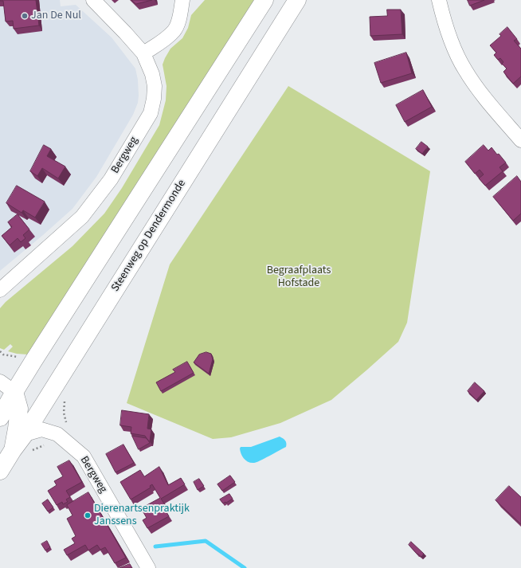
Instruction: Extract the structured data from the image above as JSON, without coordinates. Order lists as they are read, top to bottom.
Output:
{
  "streets": {
    "main road": ["Steenweg op Dendermonde"],
    "street": ["Bergweg"]
  },
  "crossings": [
    ["Bergweg", "Steenweg op Dendermonde"]
  ],
  "parks": ["Begraafplaats Hofstade"],
  "places": ["Jan De Nul", "Dierenartsenpraktijk Janssens"]
}
